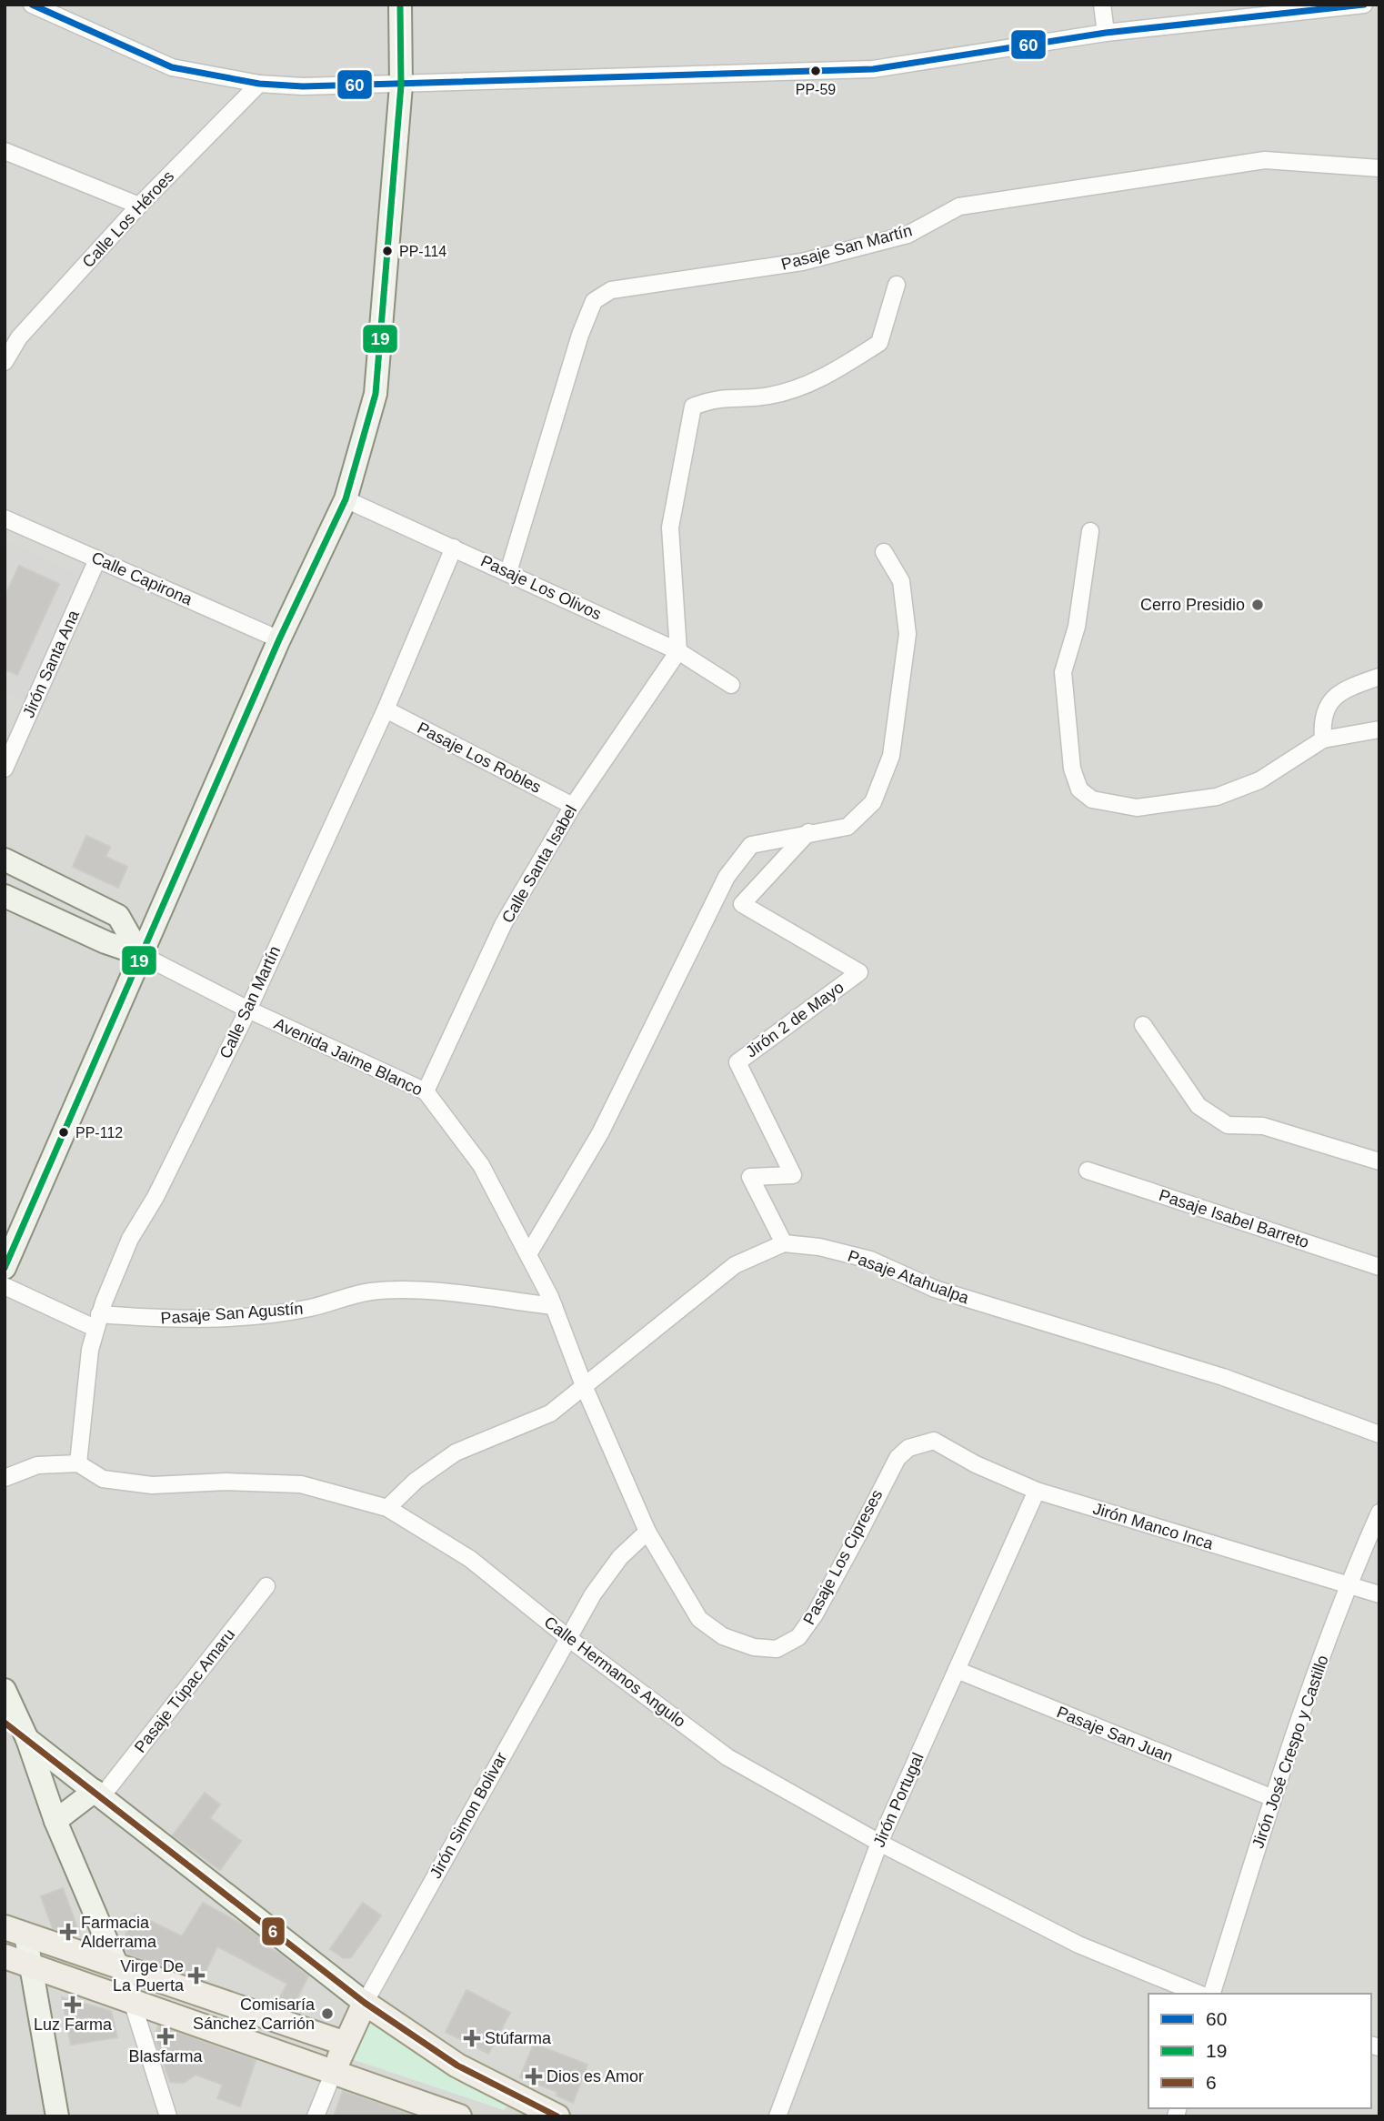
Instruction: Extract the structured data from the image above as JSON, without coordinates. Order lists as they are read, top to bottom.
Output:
{
  "streets": {
    "main road": ["Avenida Jaime Blanco", "Jirón Simon Bolivar"],
    "street": [
      "Calle Los Héroes",
      "Pasaje San Martín",
      "Calle Capirona",
      "Pasaje Los Olivos",
      "Jirón Santa Ana",
      "Pasaje Los Robles",
      "Calle Santa Isabel",
      "Calle San Martín",
      "Jirón 2 de Mayo",
      "Pasaje Isabel Barreto",
      "Pasaje Atahualpa",
      "Pasaje San Agustín",
      "Jirón Manco Inca",
      "Pasaje Los Cipreses",
      "Calle Hermanos Angulo",
      "Pasaje Túpac Amaru",
      "Pasaje San Juan",
      "Jirón José Crespo y Castillo",
      "Jirón Portugal"
    ]
  },
  "crossings": [
    ["Pasaje San Martín", "Pasaje Los Olivos"],
    ["Calle Capirona", "Jirón Santa Ana"],
    ["Pasaje Los Olivos", "Calle Santa Isabel"],
    ["Pasaje Los Olivos", "Calle San Martín"],
    ["Pasaje Los Robles", "Calle Santa Isabel"],
    ["Pasaje Los Robles", "Calle San Martín"],
    ["Calle Santa Isabel", "Avenida Jaime Blanco"],
    ["Calle San Martín", "Avenida Jaime Blanco"],
    ["Calle San Martín", "Pasaje San Agustín"],
    ["Calle San Martín", "Calle Hermanos Angulo"],
    ["Jirón 2 de Mayo", "Pasaje Atahualpa"],
    ["Avenida Jaime Blanco", "Pasaje Atahualpa"],
    ["Avenida Jaime Blanco", "Pasaje San Agustín"],
    ["Avenida Jaime Blanco", "Pasaje Los Cipreses"],
    ["Pasaje Atahualpa", "Pasaje Los Cipreses"],
    ["Pasaje Atahualpa", "Calle Hermanos Angulo"],
    ["Jirón Manco Inca", "Pasaje Los Cipreses"],
    ["Jirón Manco Inca", "Jirón José Crespo y Castillo"],
    ["Jirón Manco Inca", "Jirón Portugal"],
    ["Pasaje Los Cipreses", "Jirón Simon Bolivar"],
    ["Calle Hermanos Angulo", "Jirón Portugal"],
    ["Calle Hermanos Angulo", "Jirón Simon Bolivar"],
    ["Pasaje San Juan", "Jirón José Crespo y Castillo"],
    ["Pasaje San Juan", "Jirón Portugal"]
  ],
  "places": {
    "other": [
      "PP-59",
      "PP-114",
      "Cerro Presidio",
      "PP-112",
      "Comisaría Sánchez Carrión"
    ],
    "health": [
      "Farmacia Alderrama",
      "Virge De La Puerta",
      "Luz Farma",
      "Blasfarma",
      "Stúfarma",
      "Dios es Amor"
    ]
  },
  "lines": ["transit line 60", "transit line 19", "transit line 6"],
  "legend": ["60", "19", "6"]
}
